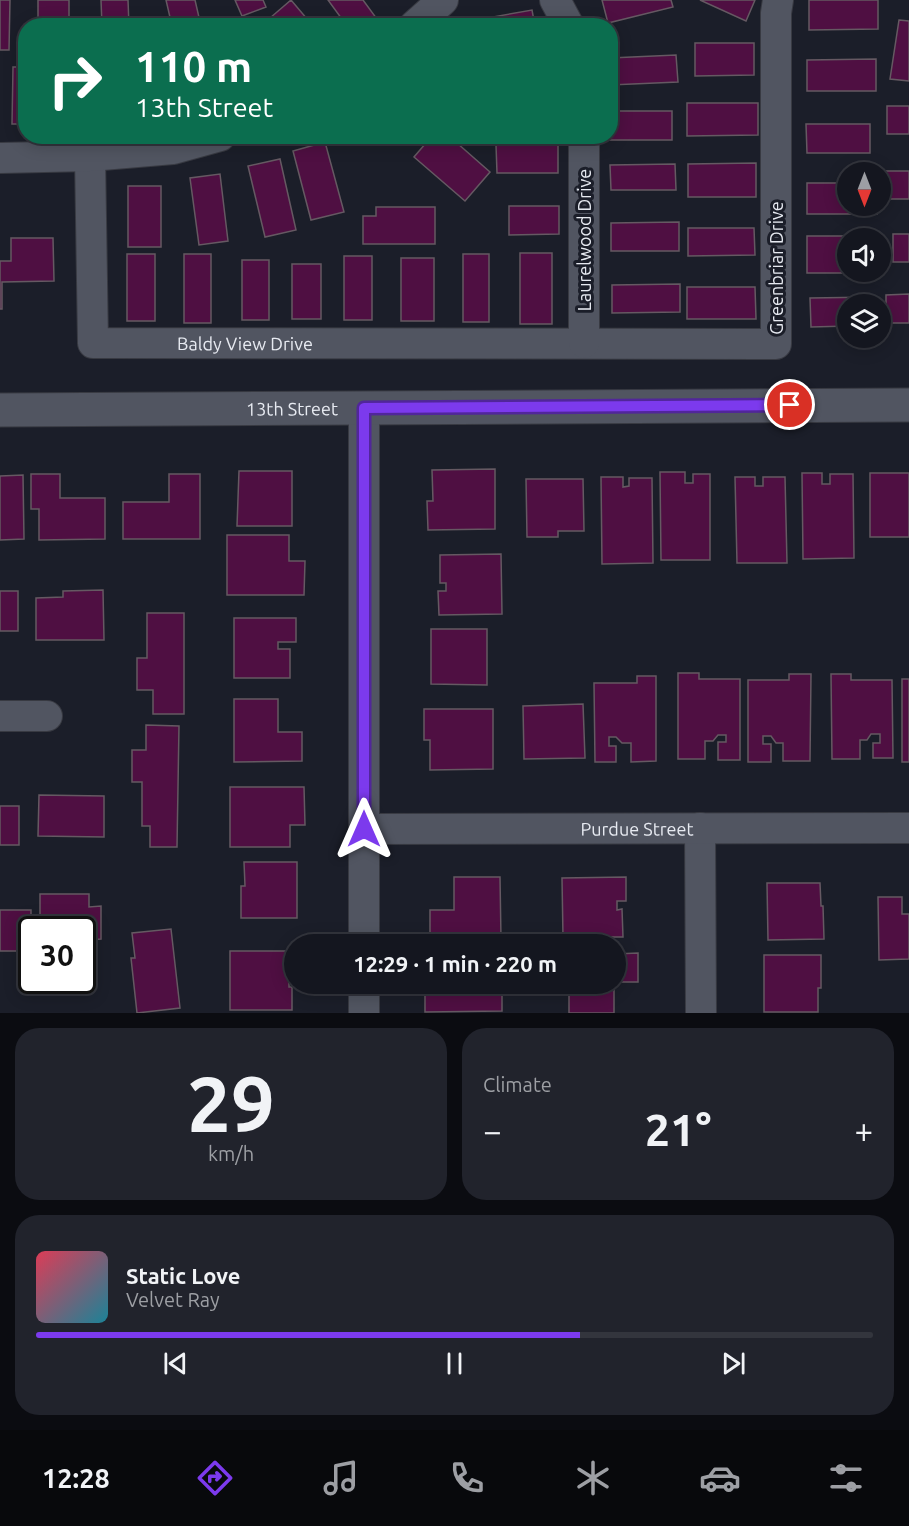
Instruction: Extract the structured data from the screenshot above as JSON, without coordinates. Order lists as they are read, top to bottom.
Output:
{
  "streets": {
    "street": [
      "Laurelwood Drive",
      "Greenbriar Drive",
      "Baldy View Drive",
      "13th Street",
      "Purdue Street"
    ]
  },
  "crossings": [
    ["Laurelwood Drive", "Greenbriar Drive"],
    ["Laurelwood Drive", "Baldy View Drive"],
    ["Greenbriar Drive", "Baldy View Drive"]
  ],
  "north": "bottom",
  "page": {
    "turn": ["110 m", "13th Street"],
    "limit": "30",
    "trip": "12:29 · 1 min · 220 m",
    "tile": [
      ["29", "km/h"],
      "Climate"
    ],
    "heat": ["−", "21°", "+"],
    "song": ["Static Love", "Velvet Ray"],
    "tabs": "12:28"
  }
}
